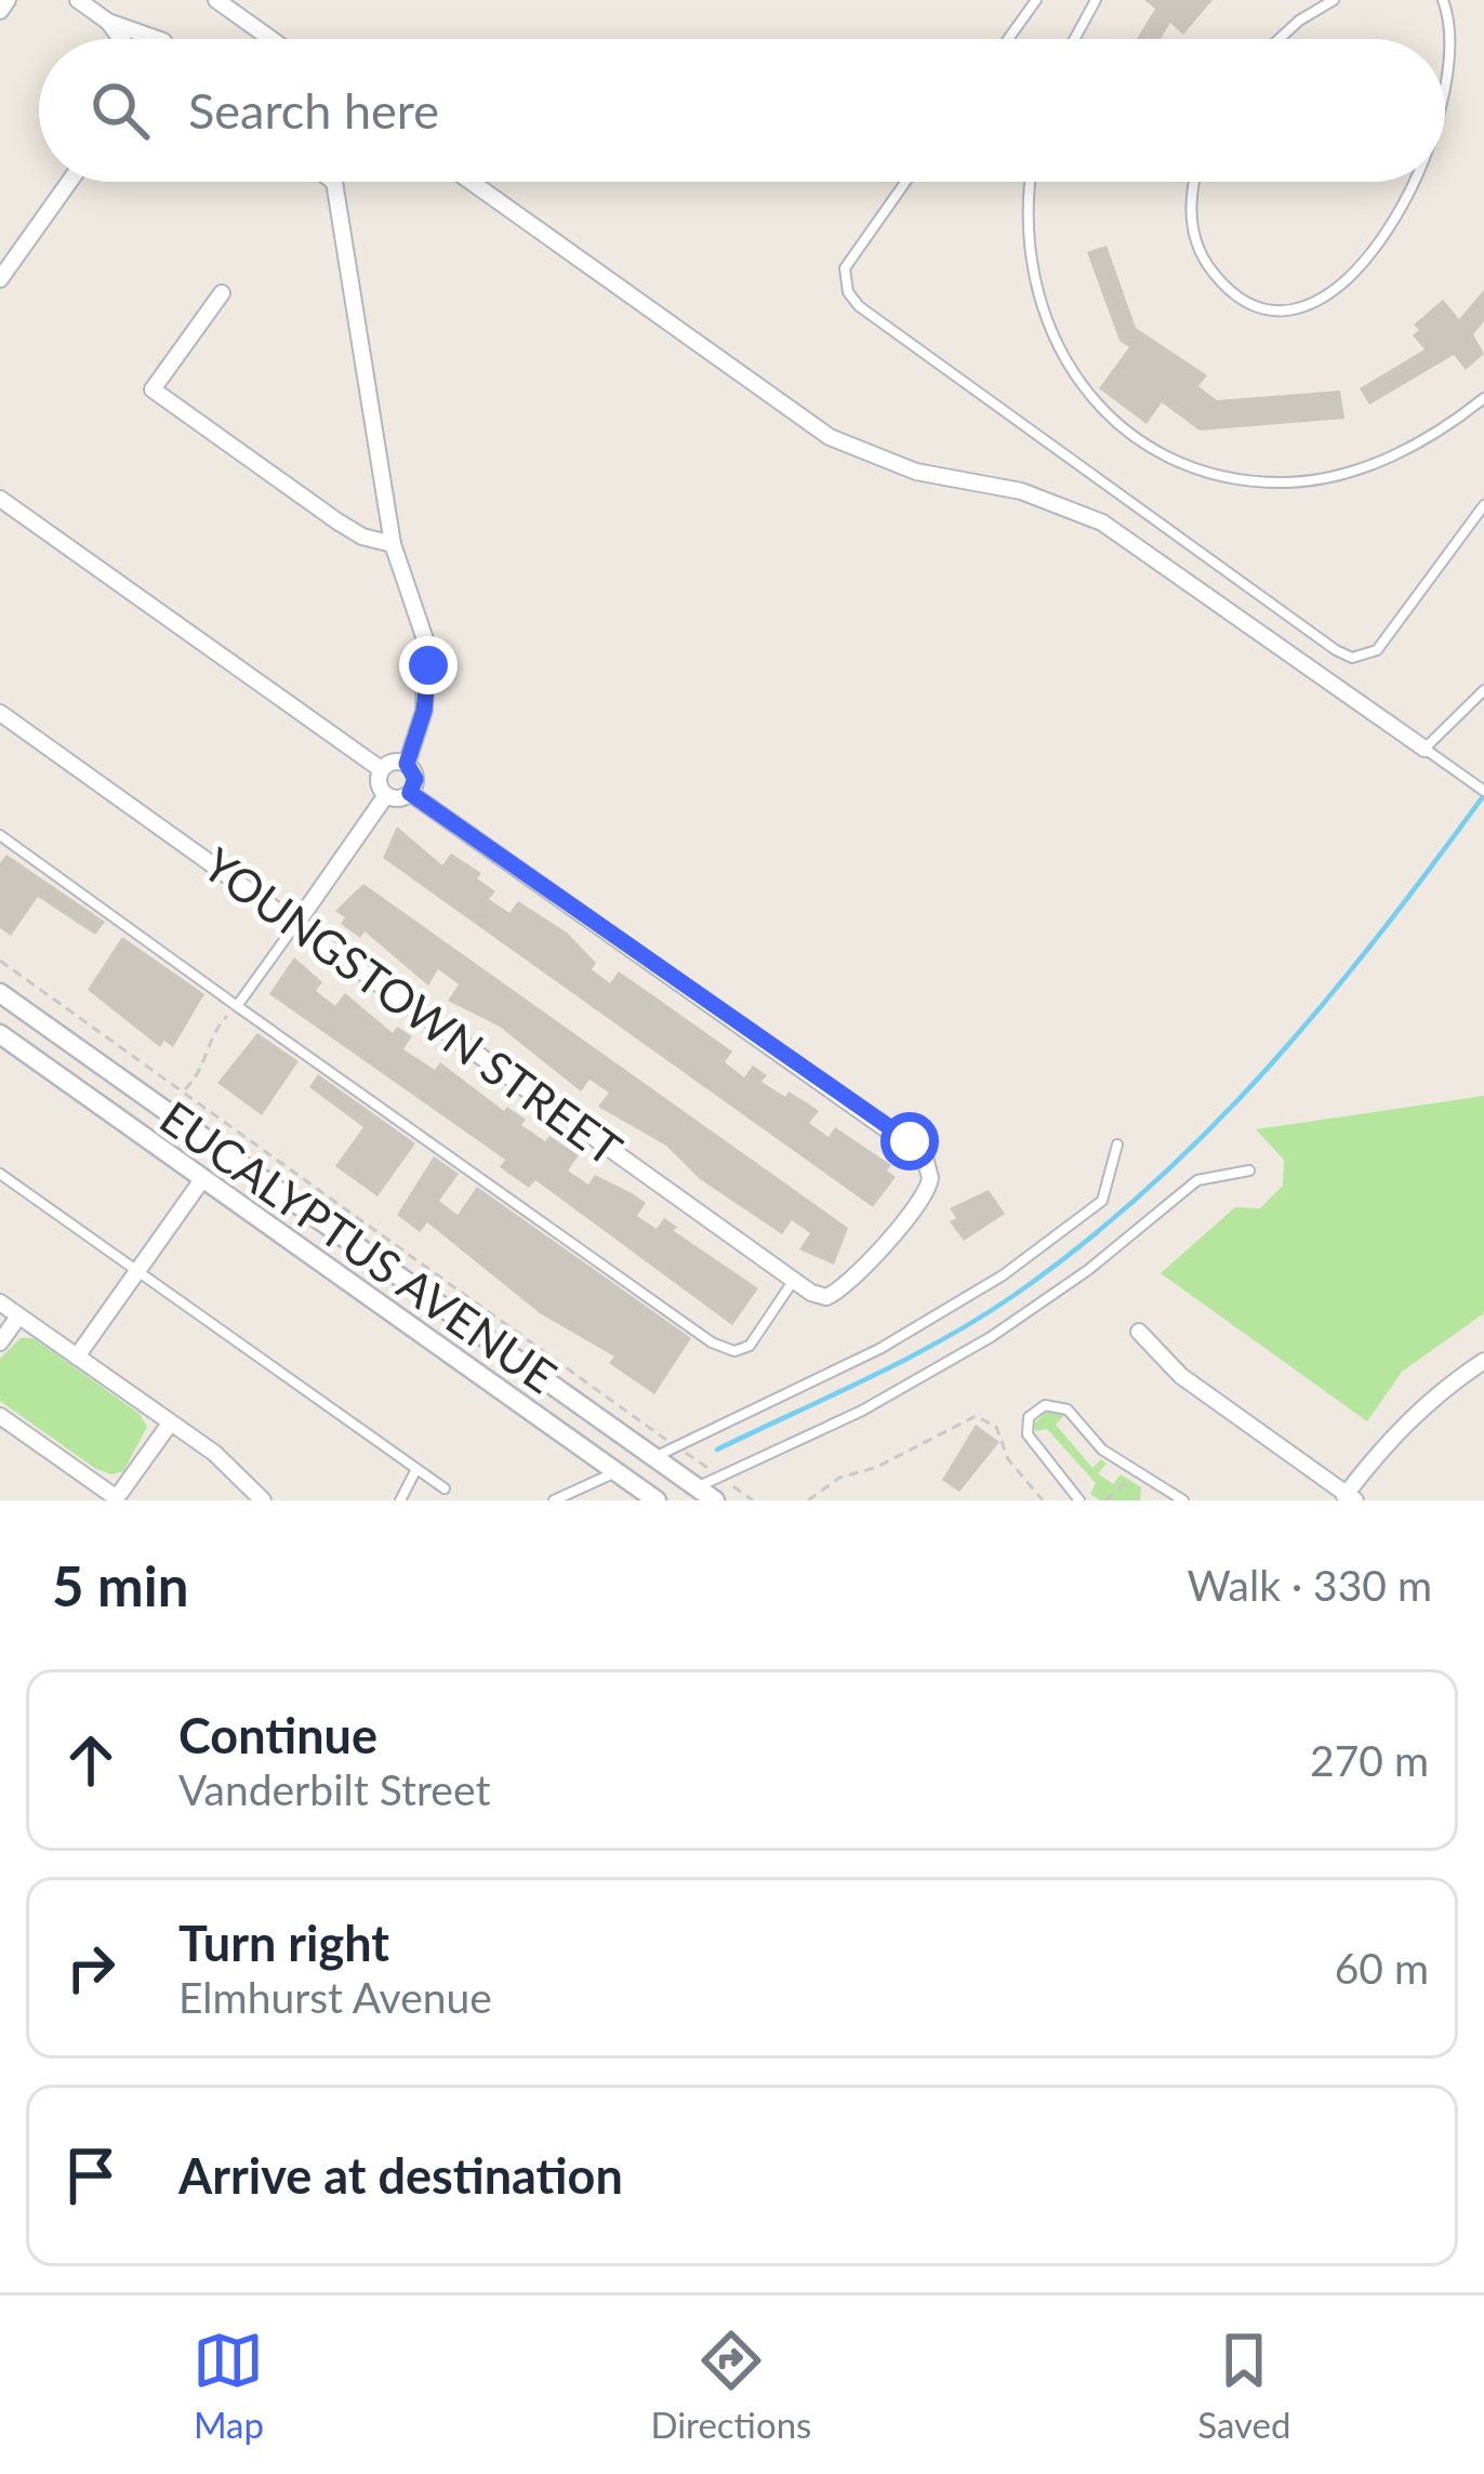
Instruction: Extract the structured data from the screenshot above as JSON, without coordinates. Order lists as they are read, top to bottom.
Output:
{
  "streets": {
    "street": ["YOUNGSTOWN STREET", "EUCALYPTUS AVENUE"]
  },
  "page": {
    "search": "Search here",
    "heading": ["5 min", "Walk · 330 m"],
    "list": [
      ["Continue", "Vanderbilt Street", "270 m"],
      ["Turn right", "Elmhurst Avenue", "60 m"],
      "Arrive at destination"
    ],
    "nav": ["Map", "Directions", "Saved"]
  }
}
